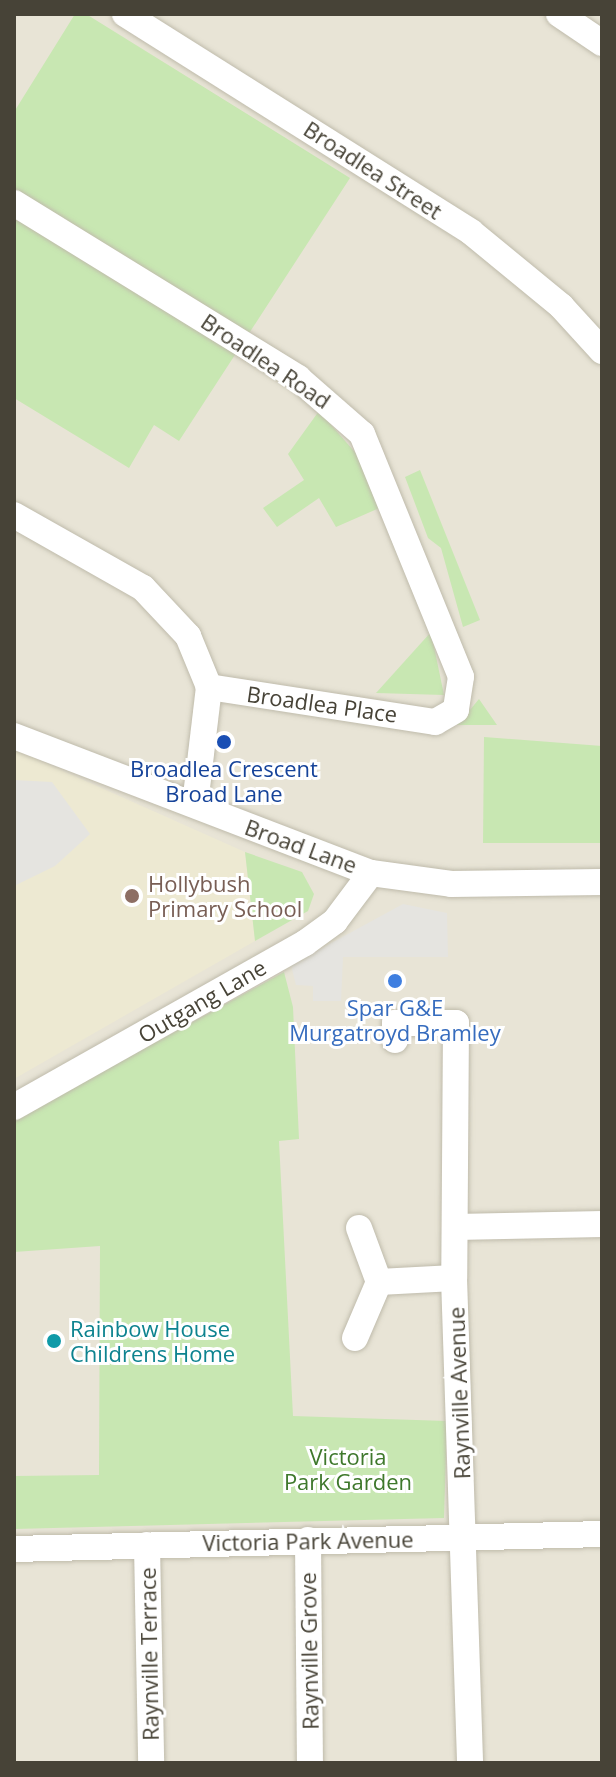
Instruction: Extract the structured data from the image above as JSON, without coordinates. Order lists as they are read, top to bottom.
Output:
{
  "streets": {
    "street": [
      "Broadlea Street",
      "Broadlea Road",
      "Broadlea Place",
      "Broad Lane",
      "Outgang Lane",
      "Raynville Avenue",
      "Victoria Park Avenue",
      "Raynville Grove",
      "Raynville Terrace"
    ]
  },
  "crossings": [
    ["Broadlea Road", "Broadlea Place"],
    ["Broad Lane", "Outgang Lane"],
    ["Raynville Avenue", "Victoria Park Avenue"],
    ["Victoria Park Avenue", "Raynville Grove"],
    ["Victoria Park Avenue", "Raynville Terrace"]
  ],
  "parks": ["Victoria Park Garden"],
  "places": [
    "Broadlea Crescent Broad Lane",
    "Hollybush Primary School",
    "Spar G&E Murgatroyd Bramley",
    "Rainbow House Childrens Home"
  ]
}
